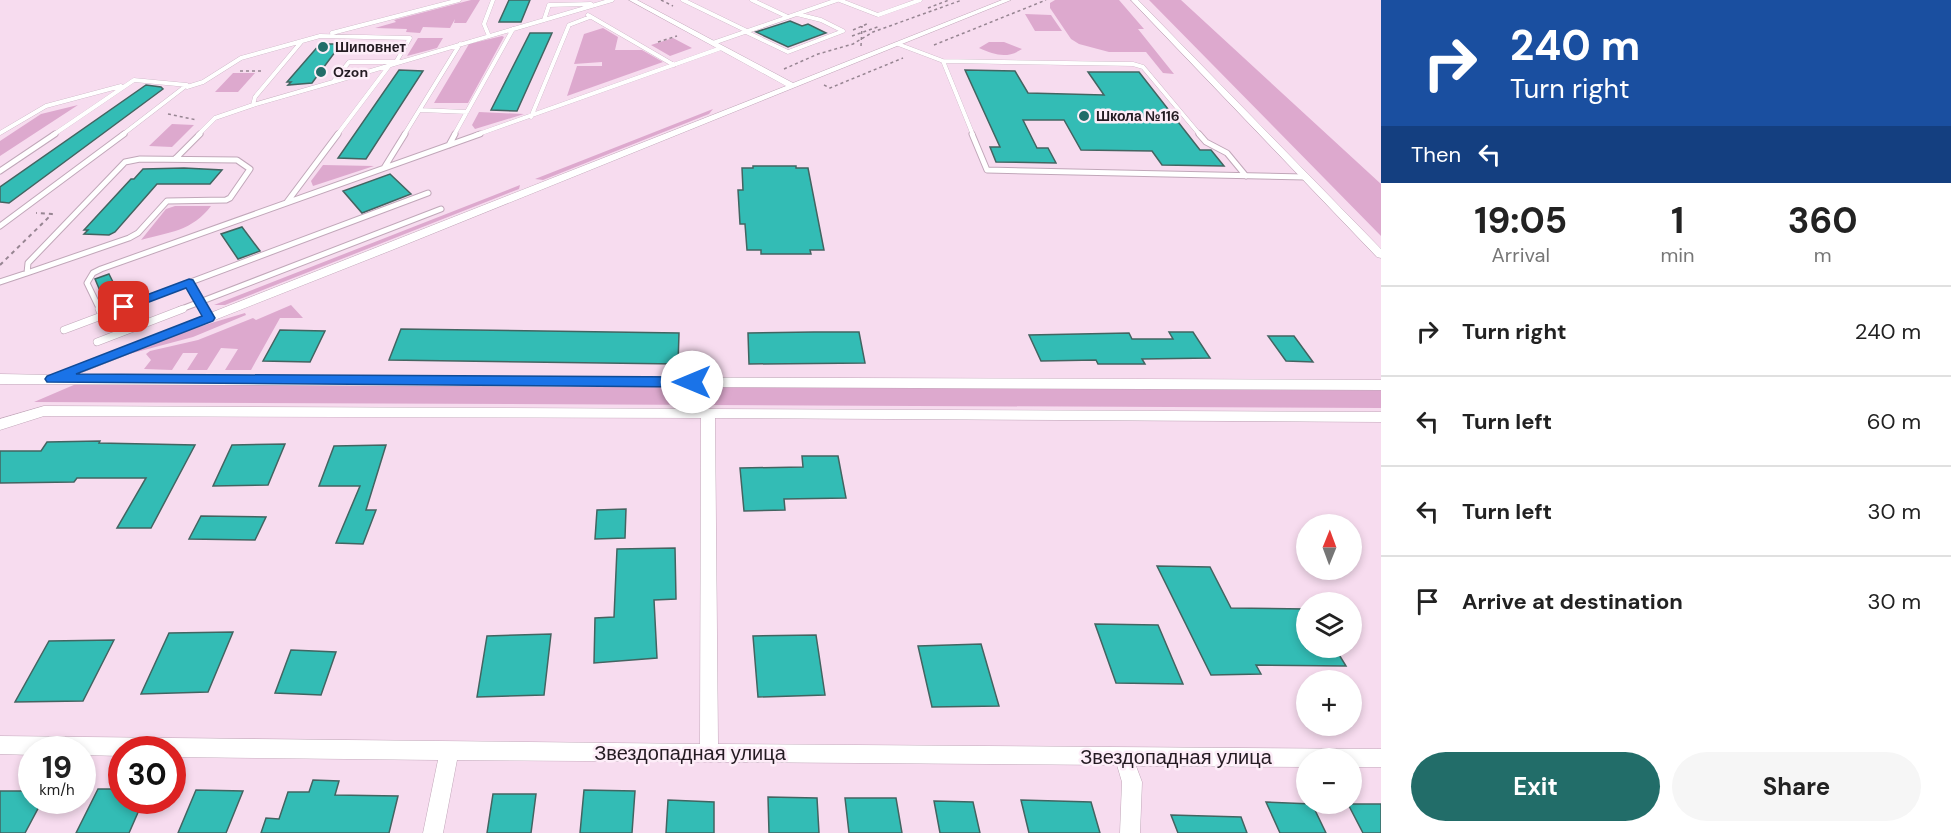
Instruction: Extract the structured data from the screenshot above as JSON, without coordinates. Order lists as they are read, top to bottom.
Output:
{
  "streets": {
    "street": ["Звездопадная улица"]
  },
  "places": ["Шиповнет", "Ozon", "Школа №116"],
  "north": "top",
  "page": {
    "turn": ["240 m", "Turn right"],
    "then": "Then",
    "eta": [
      "19:05",
      "Arrival",
      "1",
      "min",
      "360",
      "m"
    ],
    "list": [
      {
        "name": "Turn right",
        "value": "240 m"
      },
      {
        "name": "Turn left",
        "value": "60 m"
      },
      {
        "name": "Turn left",
        "value": "30 m"
      },
      {
        "name": "Arrive at destination",
        "value": "30 m"
      }
    ],
    "map_buttons": ["+", "−"],
    "speed": "19 km/h",
    "limit": "30",
    "buttons": ["Exit", "Share"]
  }
}
